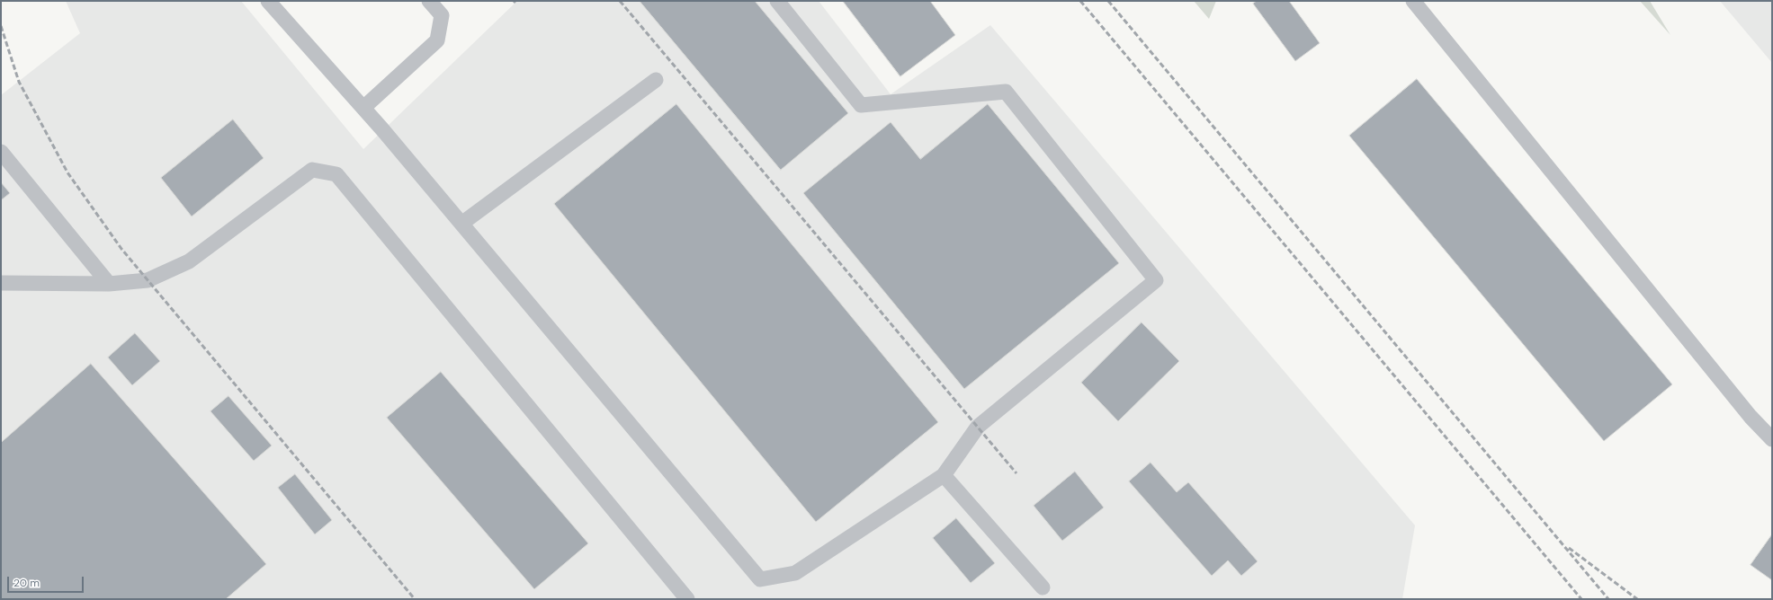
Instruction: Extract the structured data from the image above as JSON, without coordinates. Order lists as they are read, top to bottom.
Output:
{
  "scale_bar": "20 m"
}
